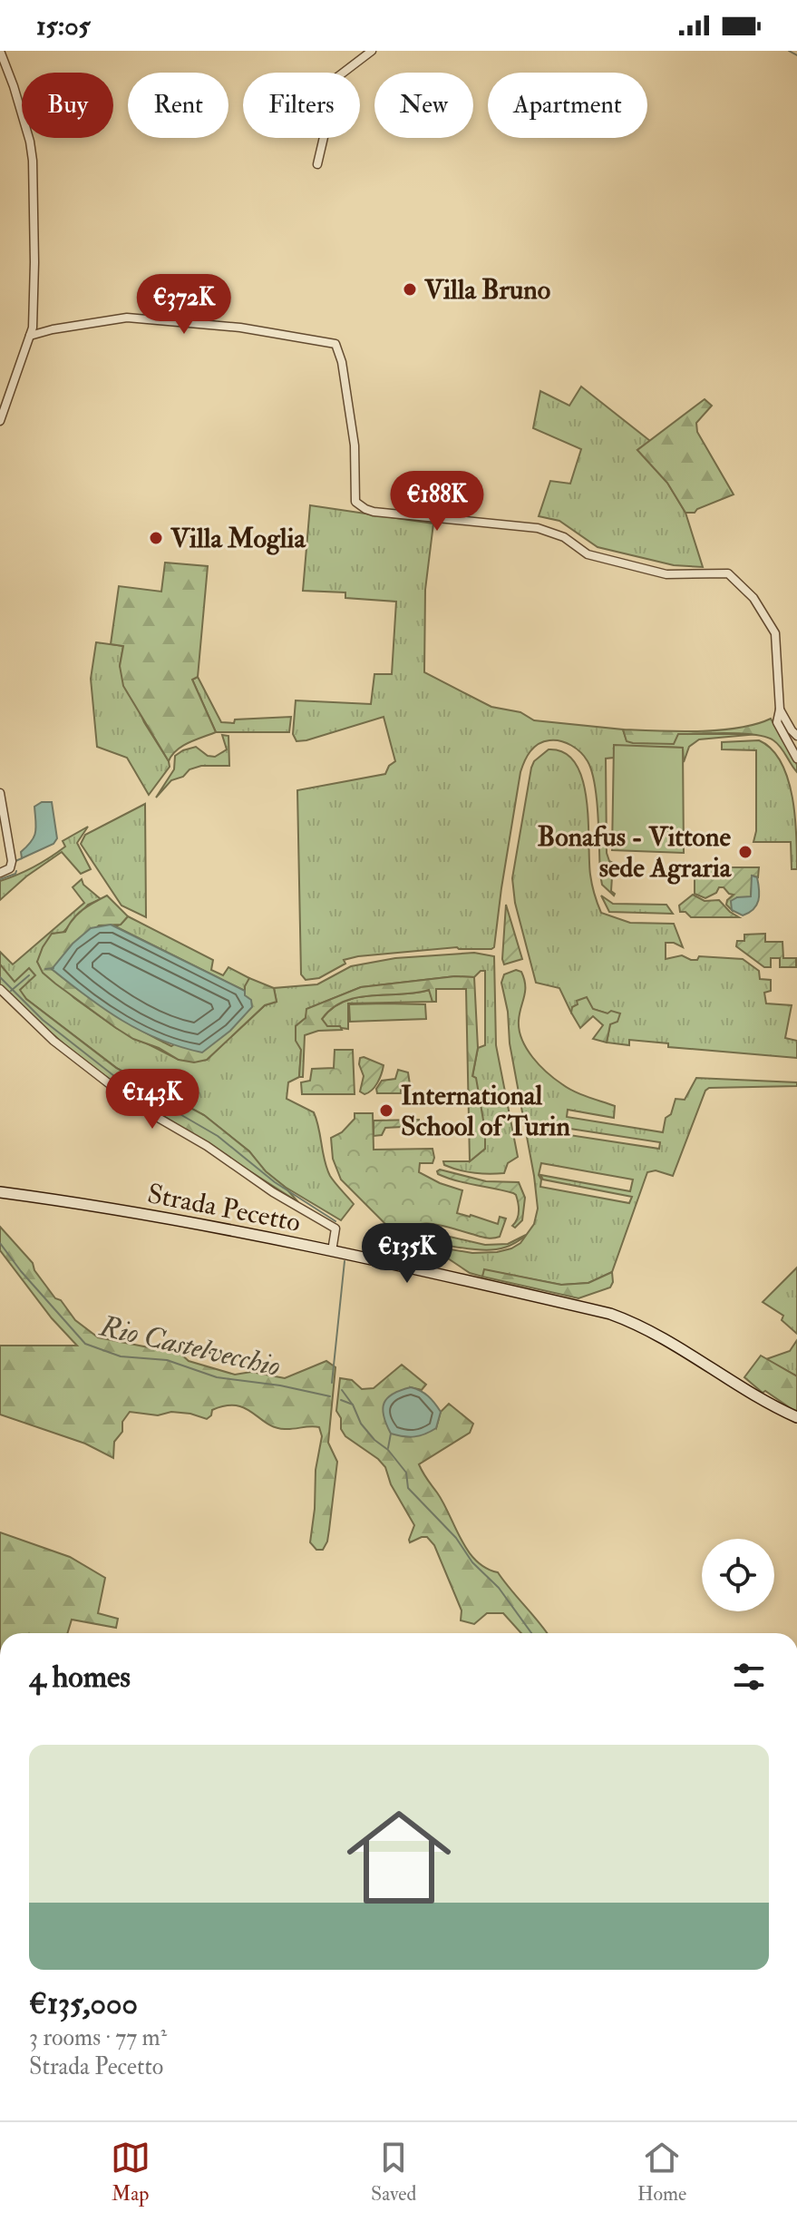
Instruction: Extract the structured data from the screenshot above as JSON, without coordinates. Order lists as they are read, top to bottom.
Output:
{
  "streets": {
    "main road": ["Strada Pecetto"]
  },
  "water": ["Rio Castelvecchio"],
  "places": [
    "Villa Bruno",
    "Villa Moglia",
    "Bonafus - Vittone sede Agraria",
    "International School of Turin"
  ],
  "page": {
    "status": "15:05",
    "chip": [
      "Buy",
      "Rent",
      "Filters",
      "New",
      "Apartment"
    ],
    "price": [
      "€372K",
      "€188K",
      "€143K",
      "€135K"
    ],
    "heading": "4 homes",
    "list": [
      {
        "name": "€135,000",
        "note": "3 rooms · 77 m² · Strada Pecetto"
      }
    ],
    "tabs": ["Map", "Saved", "Home"]
  }
}
